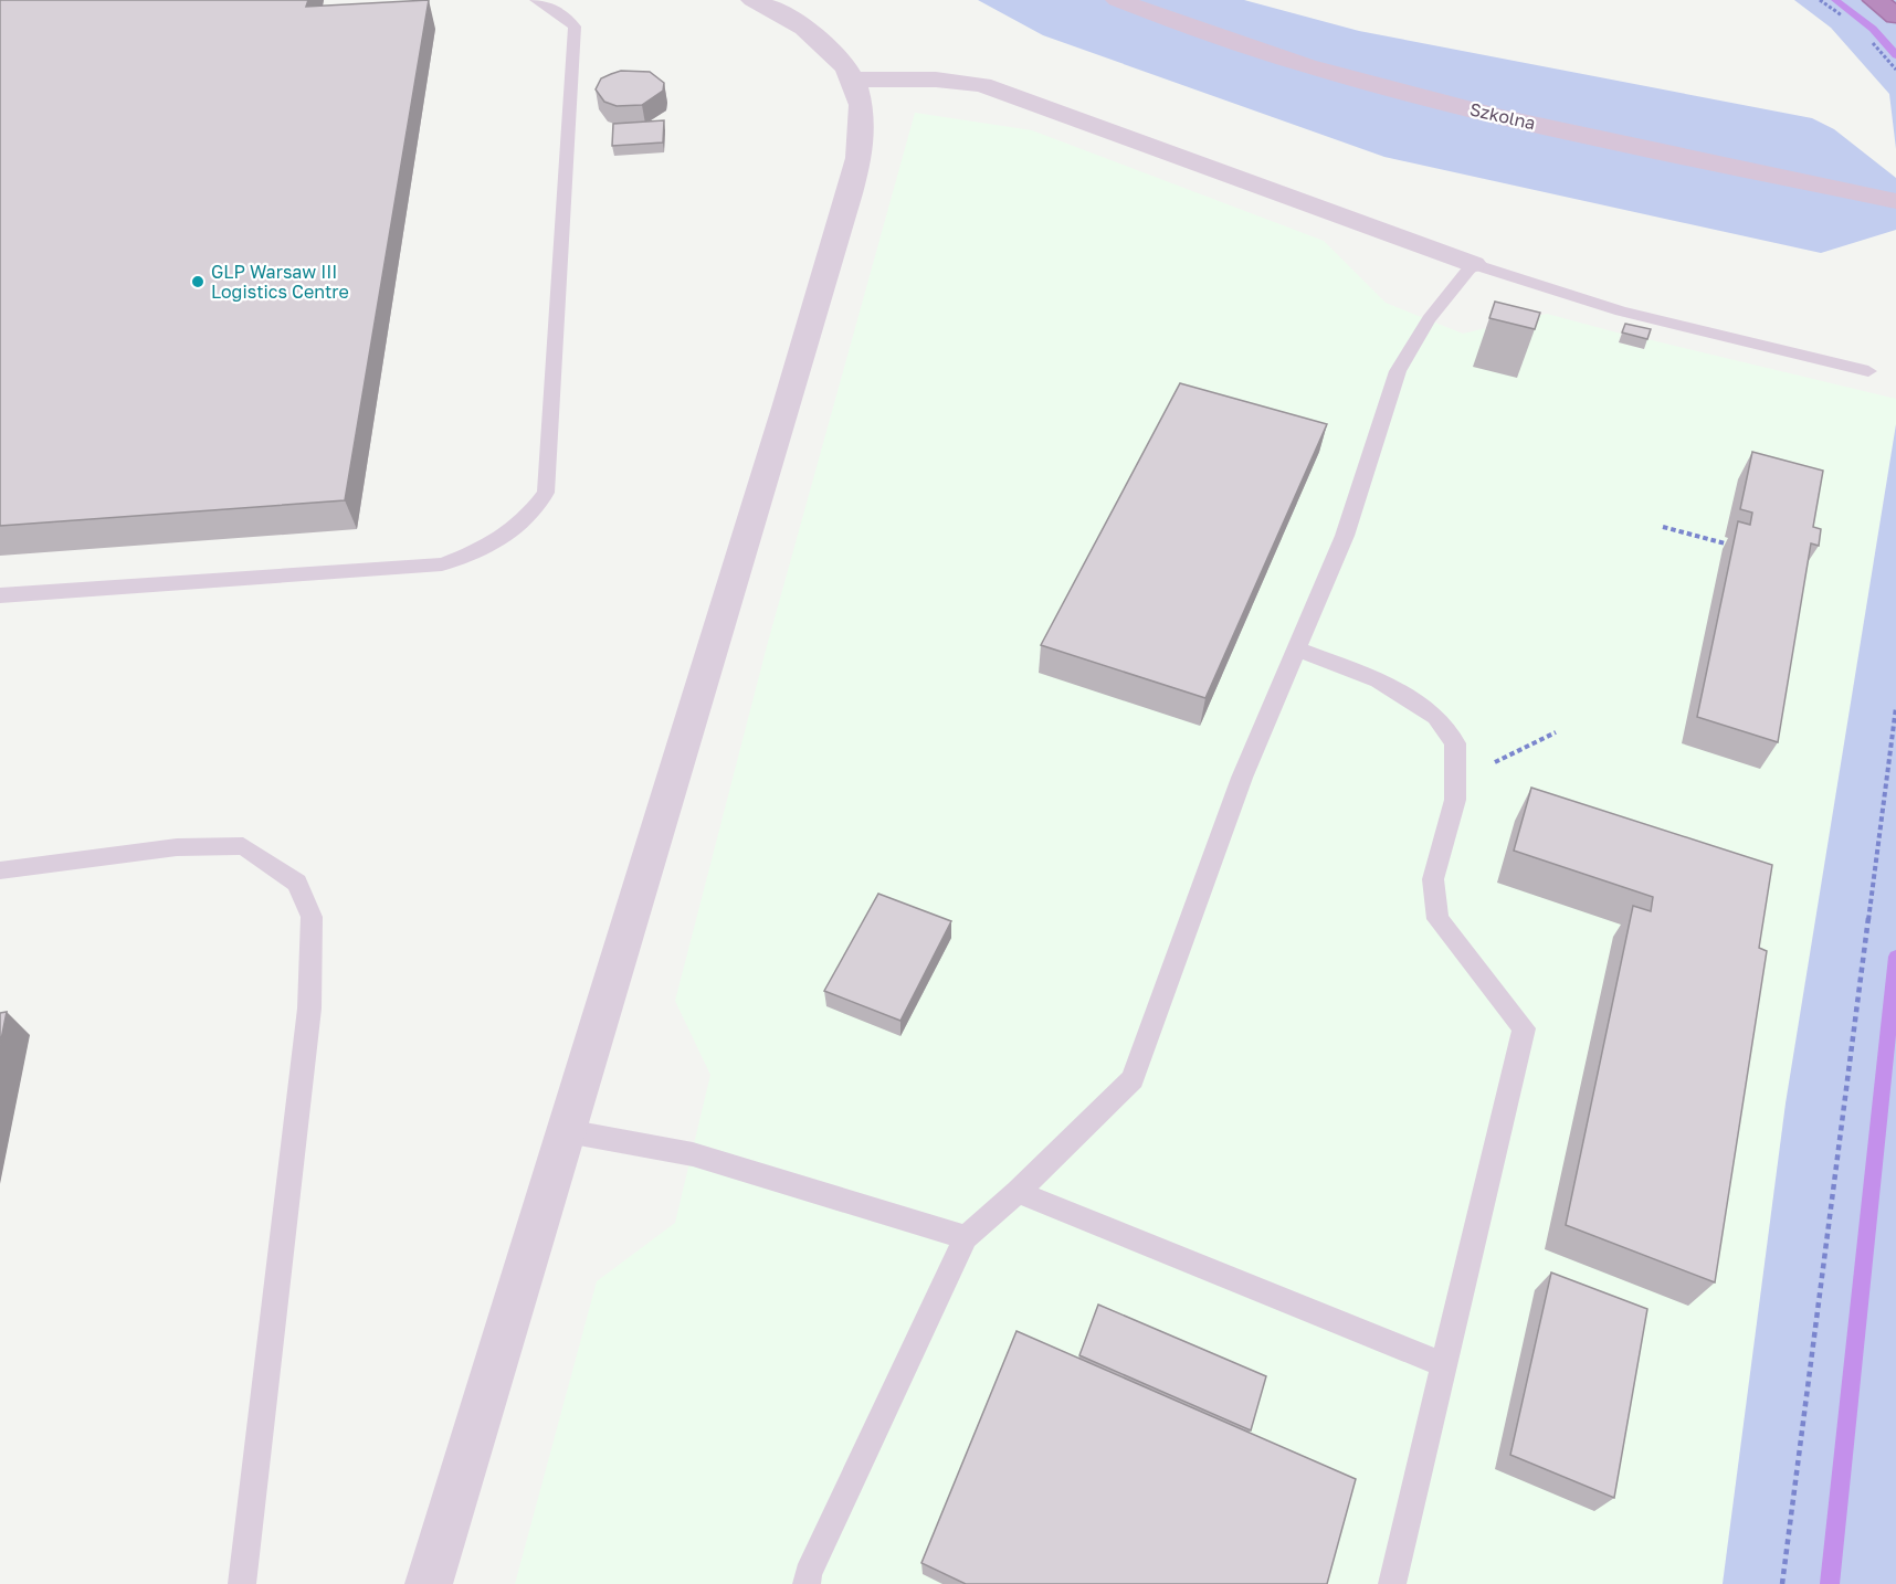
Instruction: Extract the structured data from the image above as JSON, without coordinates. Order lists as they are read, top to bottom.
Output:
{
  "streets": {
    "street": ["Szkolna"]
  },
  "places": ["GLP Warsaw III Logistics Centre"]
}
